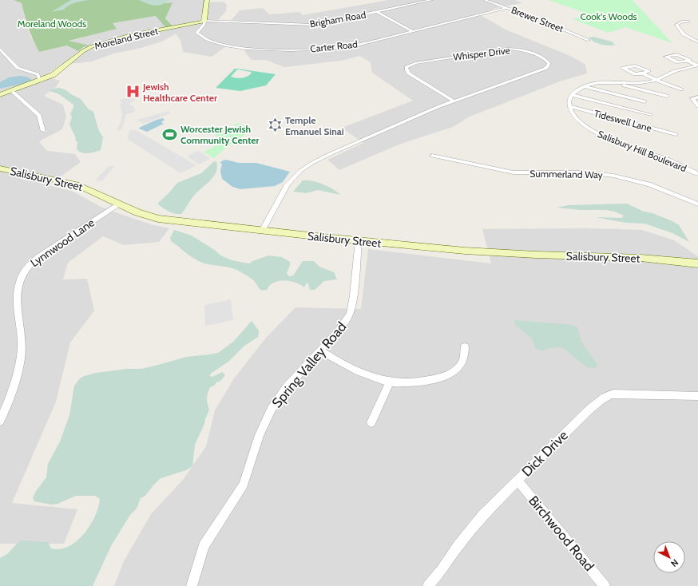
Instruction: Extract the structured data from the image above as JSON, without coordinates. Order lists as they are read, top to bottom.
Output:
{
  "streets": {
    "main road": ["Moreland Street", "Salisbury Street"],
    "street": [
      "Brigham Road",
      "Brewer Street",
      "Carter Road",
      "Whisper Drive",
      "Tideswell Lane",
      "Salisbury Hill Boulevard",
      "Summerland Way",
      "Lynnwood Lane",
      "Spring Valley Road",
      "Dick Drive",
      "Birchwood Road"
    ]
  },
  "crossings": [
    ["Brigham Road", "Moreland Street"],
    ["Brigham Road", "Carter Road"],
    ["Brewer Street", "Carter Road"],
    ["Moreland Street", "Carter Road"],
    ["Whisper Drive", "Salisbury Street"],
    ["Tideswell Lane", "Salisbury Hill Boulevard"],
    ["Salisbury Street", "Lynnwood Lane"],
    ["Salisbury Street", "Spring Valley Road"],
    ["Dick Drive", "Birchwood Road"]
  ],
  "parks": ["Cook's Woods", "Moreland Woods"],
  "places": {
    "hospital": ["Jewish Healthcare Center"],
    "synagogue": ["Temple Emanuel Sinai"],
    "sports": ["Worcester Jewish Community Center"]
  },
  "north": "bottom right"
}
